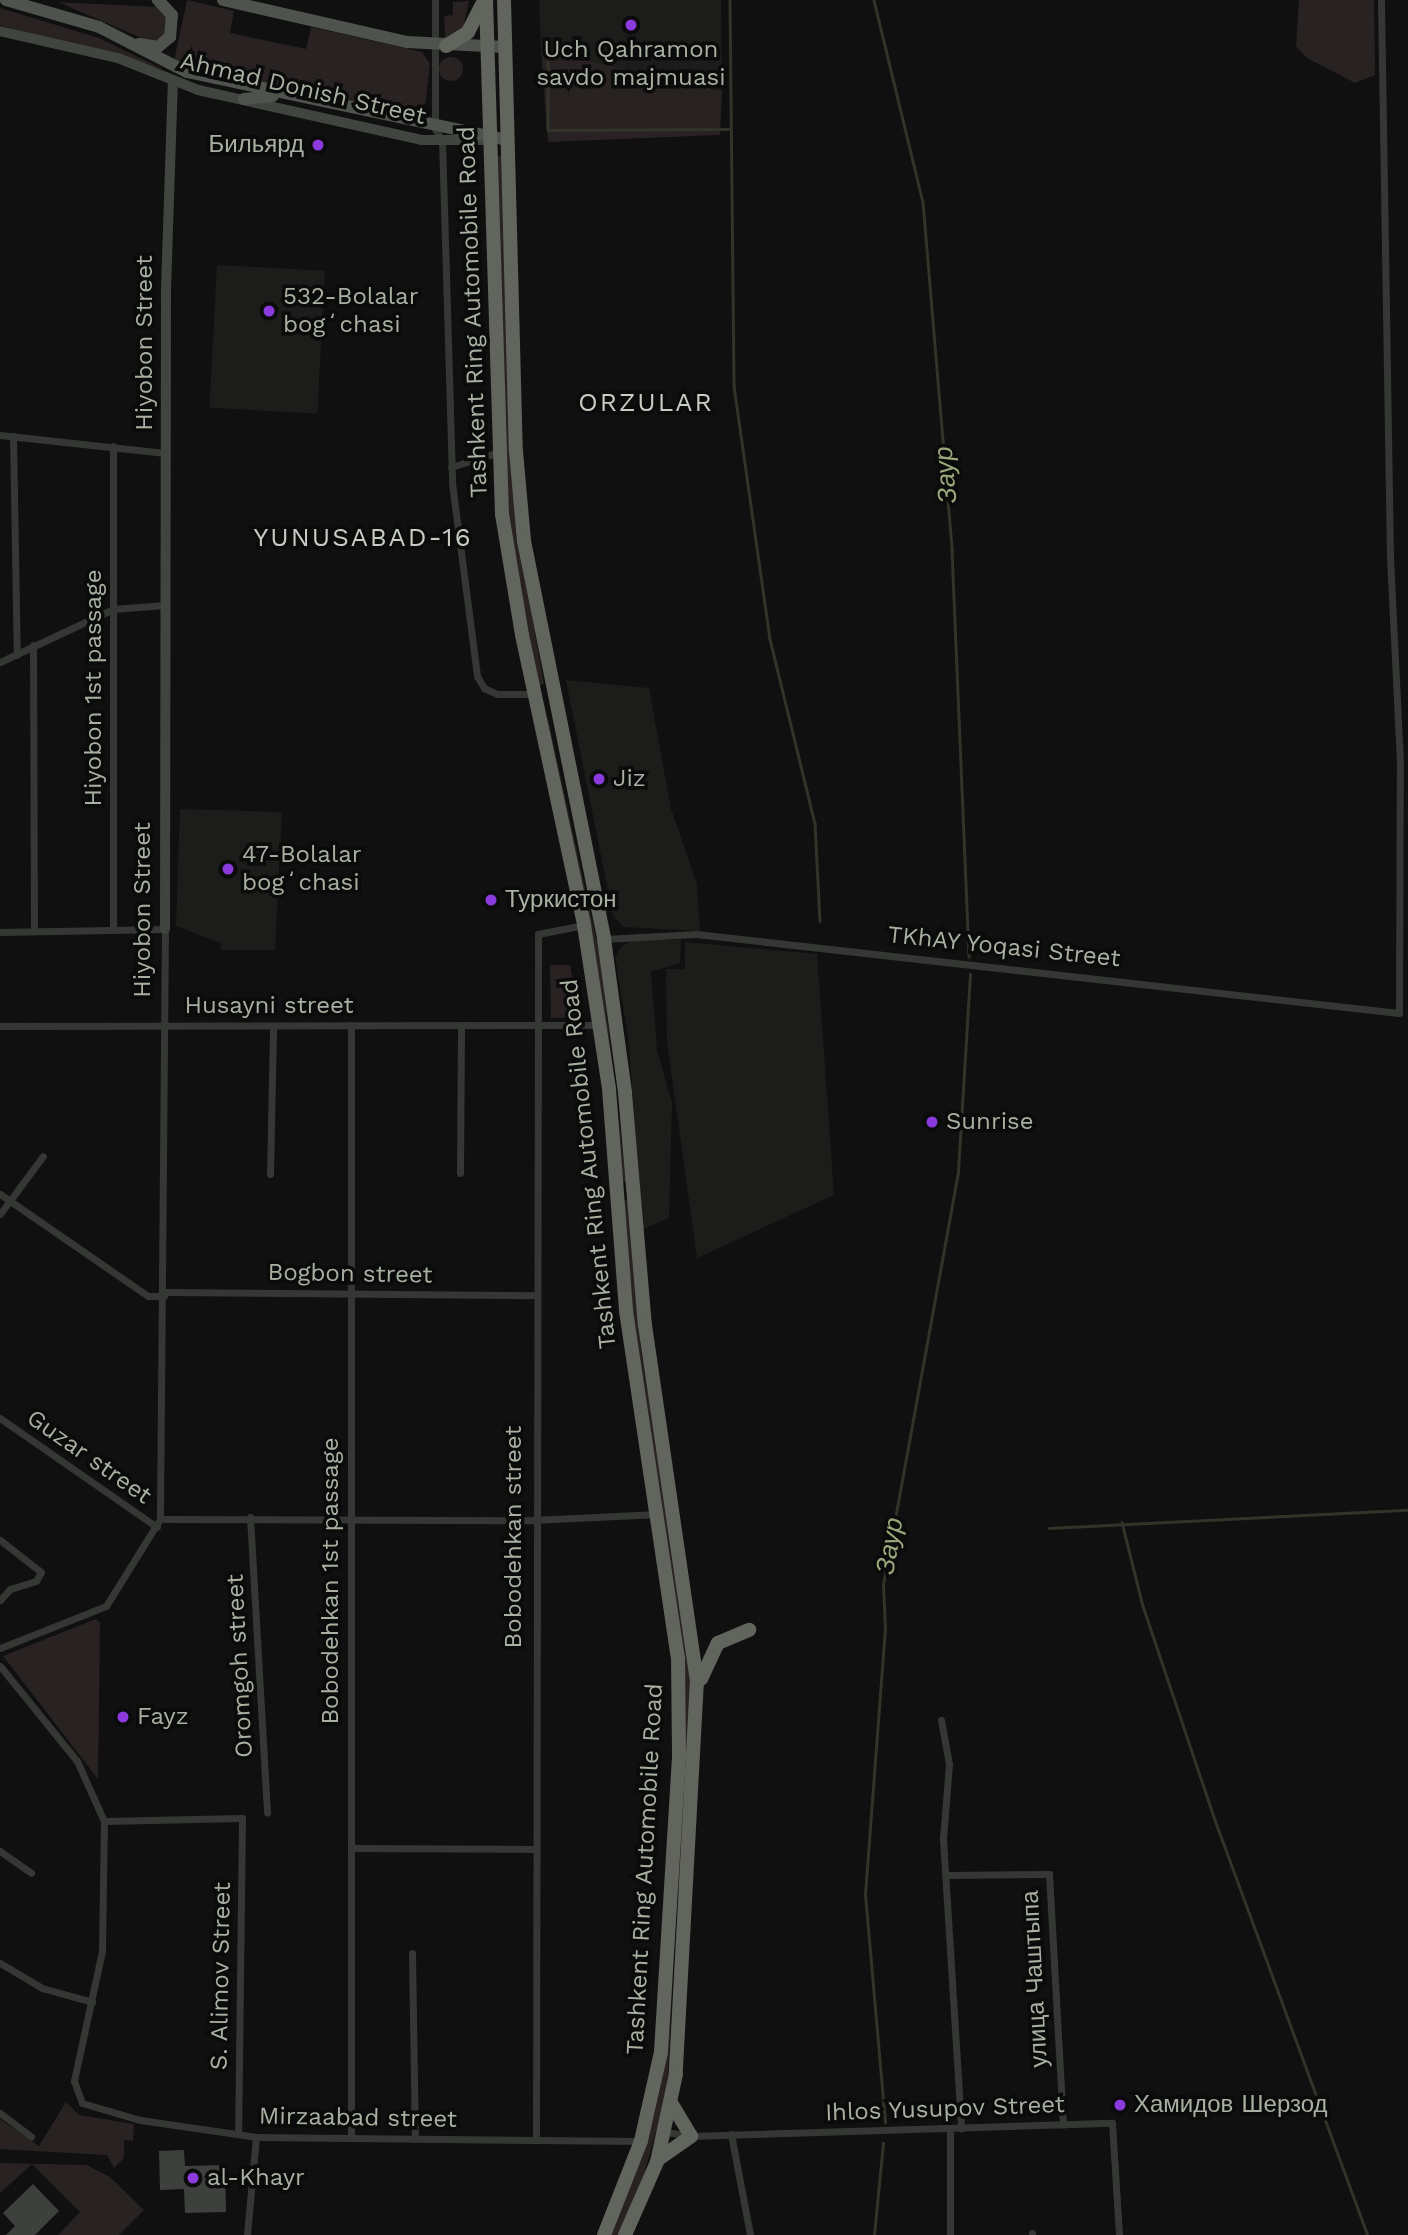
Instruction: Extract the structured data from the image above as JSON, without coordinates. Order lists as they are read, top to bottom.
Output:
{
  "streets": {
    "highway": ["Tashkent Ring Automobile Road"],
    "main road": ["Ahmad Donish Street"],
    "street": [
      "Hiyobon Street",
      "Hiyobon 1st passage",
      "TKhAY Yoqasi Street",
      "Husayni street",
      "Bogbon street",
      "Guzar street",
      "Bobodehkan street",
      "Bobodehkan 1st passage",
      "Oromgoh street",
      "S. Alimov Street",
      "улица Чаштыпа",
      "Ihlos Yusupov Street",
      "Mirzaabad street"
    ]
  },
  "crossings": [
    ["Ahmad Donish Street", "Tashkent Ring Automobile Road"],
    ["Ahmad Donish Street", "Hiyobon Street"],
    ["Tashkent Ring Automobile Road", "TKhAY Yoqasi Street"],
    ["Tashkent Ring Automobile Road", "Husayni street"],
    ["Tashkent Ring Automobile Road", "Guzar street"],
    ["Tashkent Ring Automobile Road", "Bobodehkan street"],
    ["Tashkent Ring Automobile Road", "Ihlos Yusupov Street"],
    ["Tashkent Ring Automobile Road", "Mirzaabad street"],
    ["Hiyobon Street", "Husayni street"],
    ["Hiyobon Street", "Bogbon street"],
    ["Hiyobon Street", "Guzar street"],
    ["Husayni street", "Bobodehkan street"],
    ["Husayni street", "Bobodehkan 1st passage"],
    ["Bogbon street", "Bobodehkan street"],
    ["Bogbon street", "Bobodehkan 1st passage"],
    ["Guzar street", "Bobodehkan street"],
    ["Guzar street", "Bobodehkan 1st passage"],
    ["Guzar street", "Oromgoh street"],
    ["Bobodehkan street", "Mirzaabad street"],
    ["Bobodehkan 1st passage", "Mirzaabad street"],
    ["S. Alimov Street", "Mirzaabad street"],
    ["улица Чаштыпа", "Ihlos Yusupov Street"]
  ],
  "districts": ["ORZULAR", "YUNUSABAD-16"],
  "water": ["Заур"],
  "places": [
    "Uch Qahramon savdo majmuasi",
    "Бильярд",
    "532-Bolalar bogʻchasi",
    "Jiz",
    "47-Bolalar bogʻchasi",
    "Туркистон",
    "Sunrise",
    "Fayz",
    "Хамидов Шерзод",
    "al-Khayr"
  ]
}
